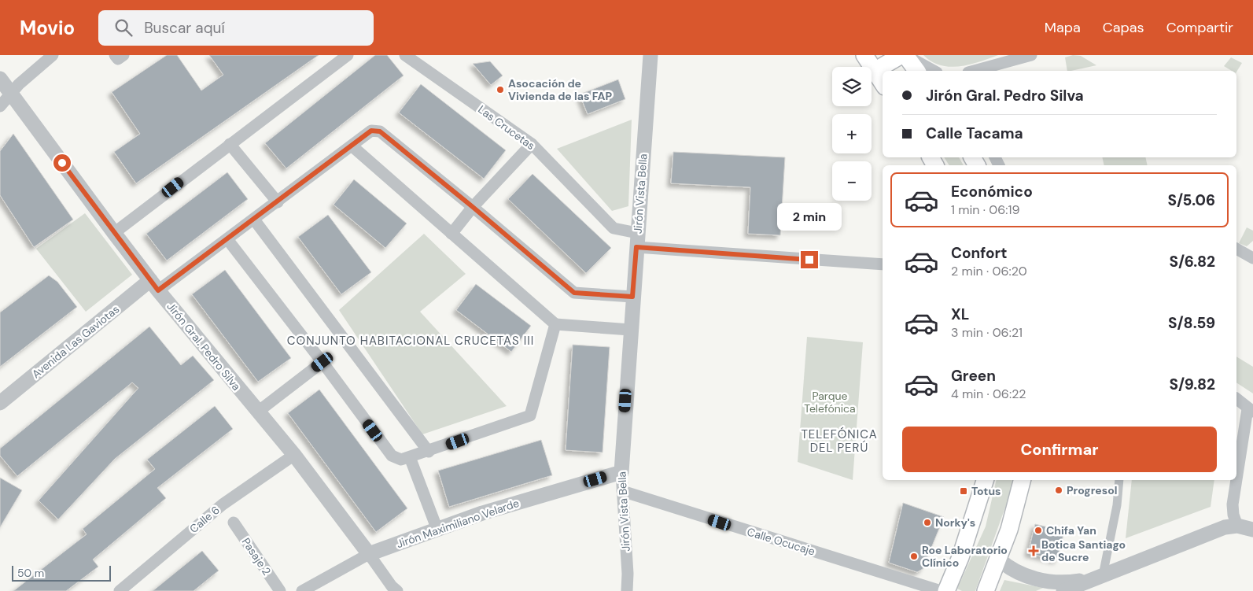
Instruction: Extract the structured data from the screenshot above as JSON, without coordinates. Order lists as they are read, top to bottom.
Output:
{
  "streets": {
    "street": [
      "Las Crucetas",
      "Jirón Vista Bella",
      "Avenida Las Gaviotas",
      "Jirón Gral. Pedro Silva",
      "Calle 6",
      "Jirón Maximiliano Velarde",
      "Calle Ocucaje",
      "Pasaje 2"
    ]
  },
  "crossings": [
    ["Las Crucetas", "Jirón Vista Bella"],
    ["Jirón Vista Bella", "Jirón Maximiliano Velarde"],
    ["Jirón Vista Bella", "Calle Ocucaje"],
    ["Avenida Las Gaviotas", "Jirón Gral. Pedro Silva"],
    ["Jirón Gral. Pedro Silva", "Calle 6"],
    ["Jirón Gral. Pedro Silva", "Jirón Maximiliano Velarde"]
  ],
  "districts": ["CONJUNTO HABITACIONAL CRUCETAS III", "TELEFÓNICA DEL PERÚ"],
  "parks": ["Parque Telefónica"],
  "places": {
    "other": [
      "Asocación de Vivienda de las FAP",
      "Progresol",
      "Norky's",
      "Chifa Yan",
      "Roe Laboratorio Clínico"
    ],
    "transit": ["Totus"],
    "health": ["Botica Santiago de Sucre"]
  },
  "scale_bar": "50 m",
  "page": {
    "header": "Movio",
    "search": "Buscar aquí",
    "nav": ["Mapa", "Capas", "Compartir"],
    "map_buttons": ["+", "−"],
    "banner": ["Jirón Gral. Pedro Silva", "Calle Tacama"],
    "list": [
      {
        "name": "Económico",
        "note": "1 min · 06:19",
        "value": "S/5.06"
      },
      {
        "name": "Confort",
        "note": "2 min · 06:20",
        "value": "S/6.82"
      },
      {
        "name": "XL",
        "note": "3 min · 06:21",
        "value": "S/8.59"
      },
      {
        "name": "Green",
        "note": "4 min · 06:22",
        "value": "S/9.82"
      }
    ],
    "bubble": "2 min",
    "buttons": "Confirmar",
    "scale": "50 m"
  }
}
